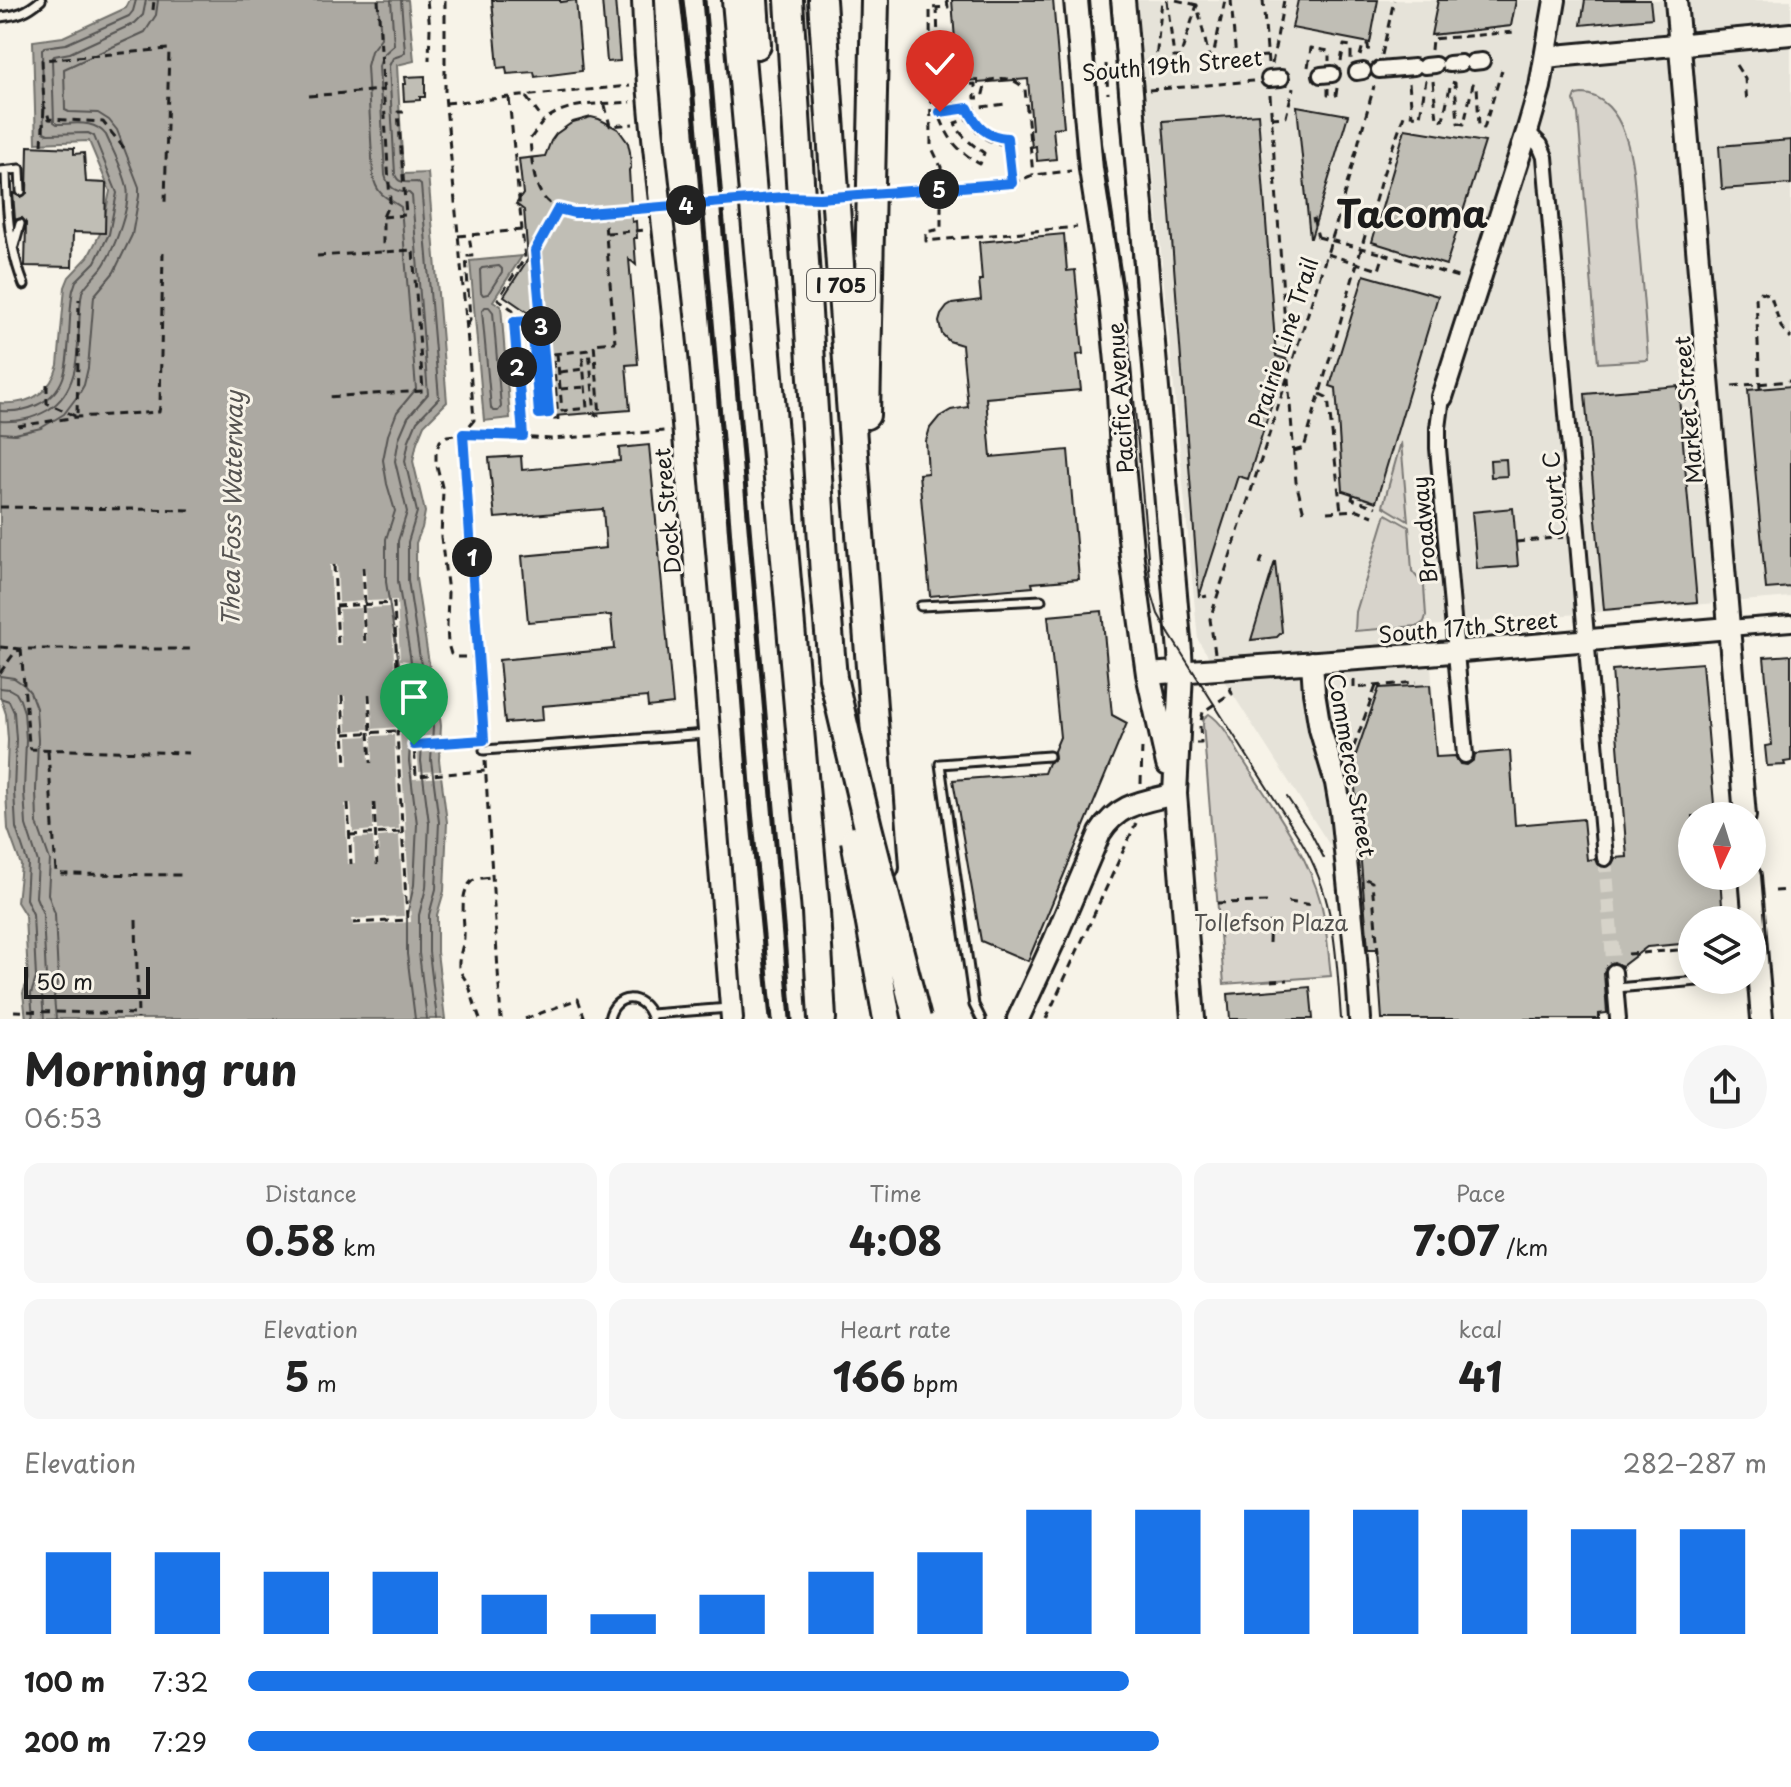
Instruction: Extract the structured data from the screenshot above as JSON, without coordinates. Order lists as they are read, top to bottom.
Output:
{
  "streets": {
    "highway": ["I 705"],
    "main road": ["Pacific Avenue"],
    "street": [
      "Market Street",
      "Court C",
      "Dock Street",
      "Broadway",
      "South 17th Street",
      "Commerce Street"
    ],
    "path": ["South 19th Street", "Prairie Line Trail"]
  },
  "crossings": [
    ["South 19th Street", "Prairie Line Trail"],
    ["South 19th Street", "Pacific Avenue"],
    ["Pacific Avenue", "South 17th Street"],
    ["Market Street", "South 17th Street"],
    ["Court C", "South 17th Street"],
    ["Broadway", "South 17th Street"],
    ["South 17th Street", "Commerce Street"]
  ],
  "districts": ["Tacoma"],
  "water": ["Thea Foss Waterway"],
  "parks": ["Tollefson Plaza"],
  "scale_bar": "50 m",
  "north": "bottom",
  "page": {
    "pins": [
      "5",
      "4",
      "3",
      "2",
      "1"
    ],
    "scale": "50 m",
    "heading": ["Morning run", "06:53"],
    "stats": [
      ["Distance", "0.58 km"],
      ["Time", "4:08"],
      ["Pace", "7:07 /km"],
      ["Elevation", "5 m"],
      ["Heart rate", "166 bpm"],
      ["kcal", "41"]
    ],
    "chart": ["Elevation", "282–287 m"],
    "list": [
      {
        "name": "100 m",
        "note": "7:32"
      },
      {
        "name": "200 m",
        "note": "7:29"
      }
    ]
  }
}
